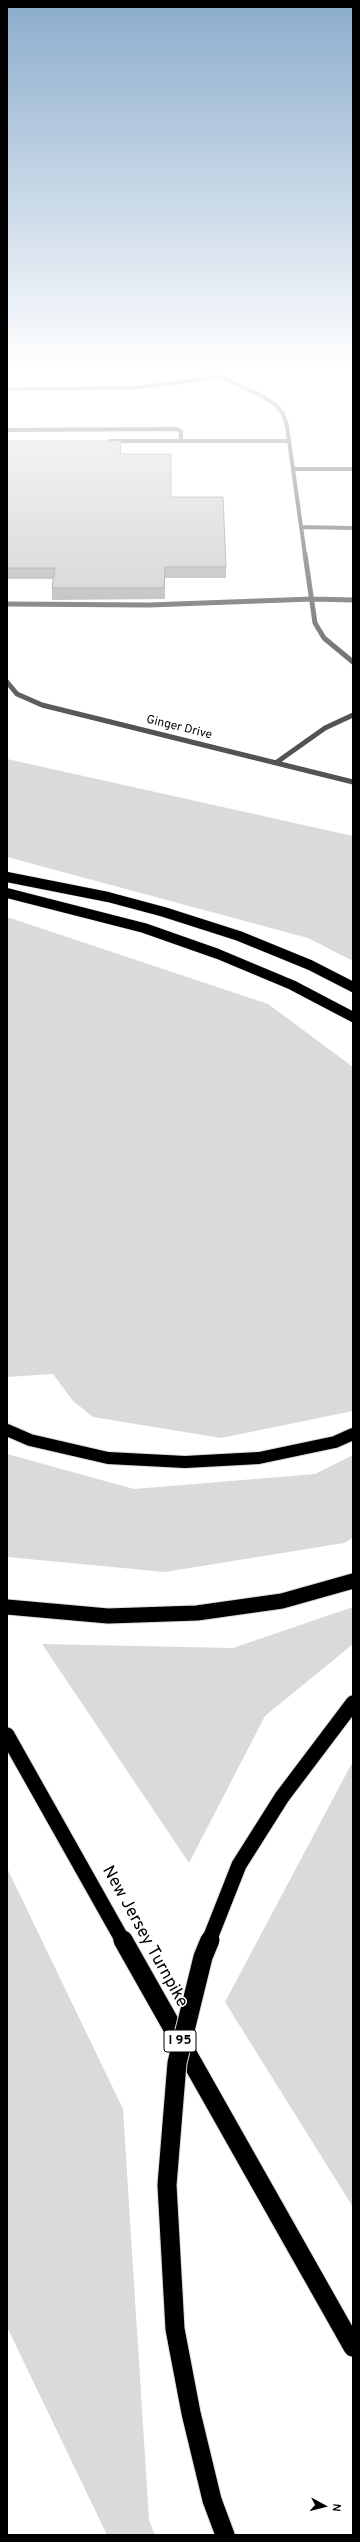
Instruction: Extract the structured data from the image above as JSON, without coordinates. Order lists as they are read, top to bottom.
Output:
{
  "streets": {
    "highway": ["New Jersey Turnpike", "I 95"],
    "street": ["Ginger Drive"]
  },
  "north": "right"
}
